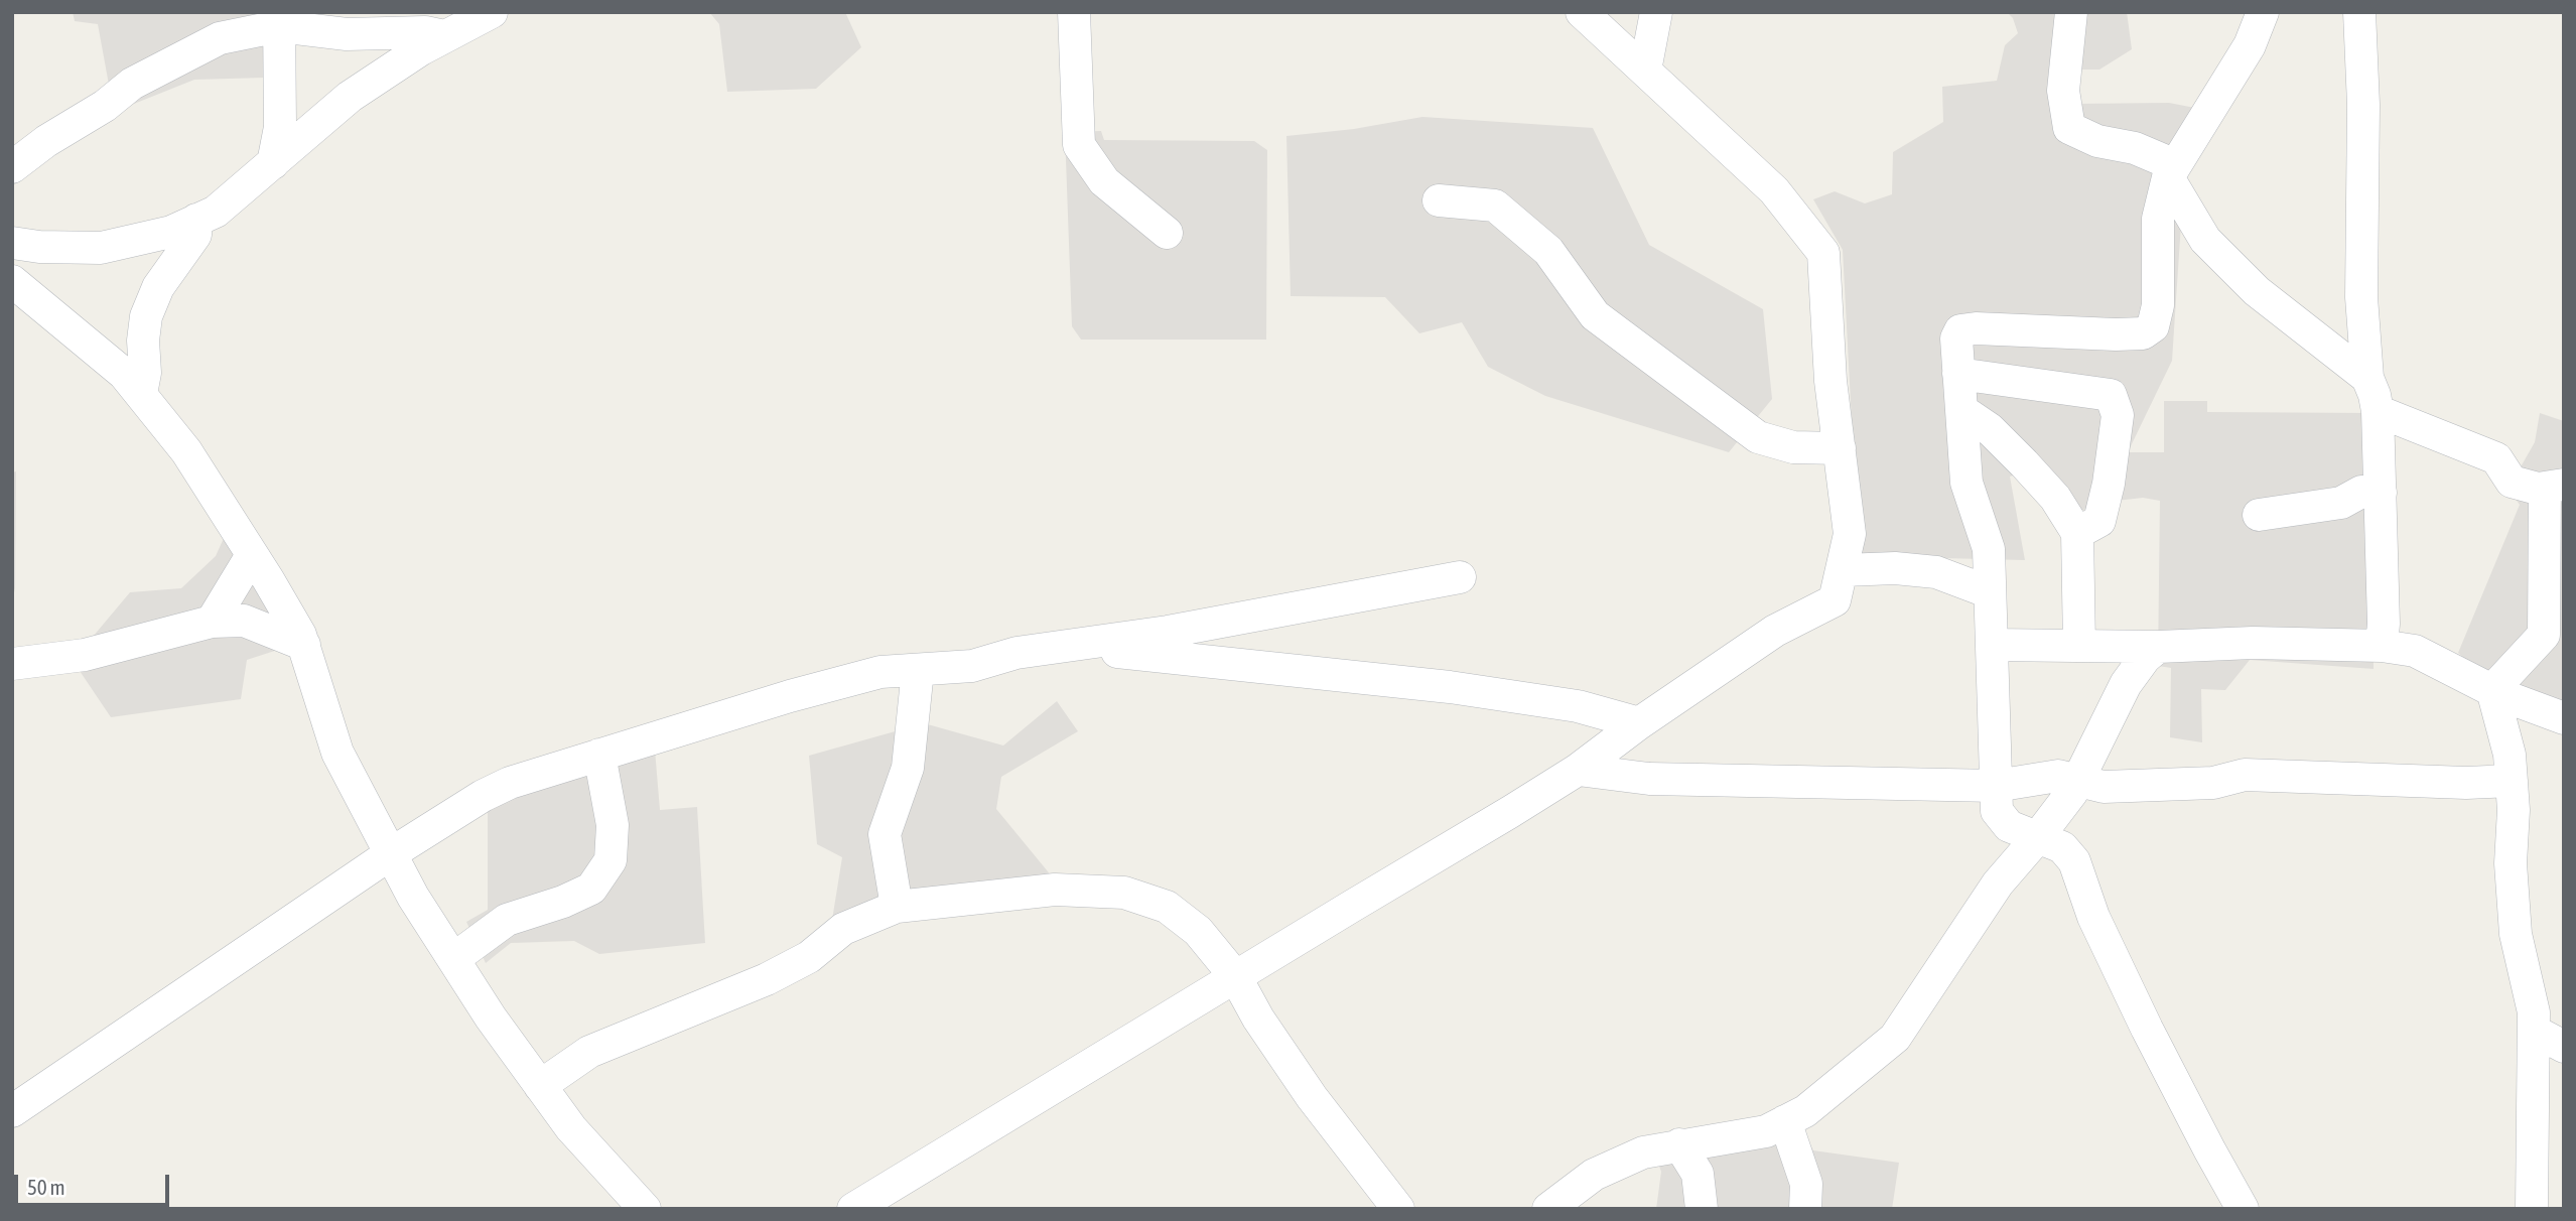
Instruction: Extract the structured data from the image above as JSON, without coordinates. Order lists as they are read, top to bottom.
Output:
{
  "scale_bar": "50 m"
}
